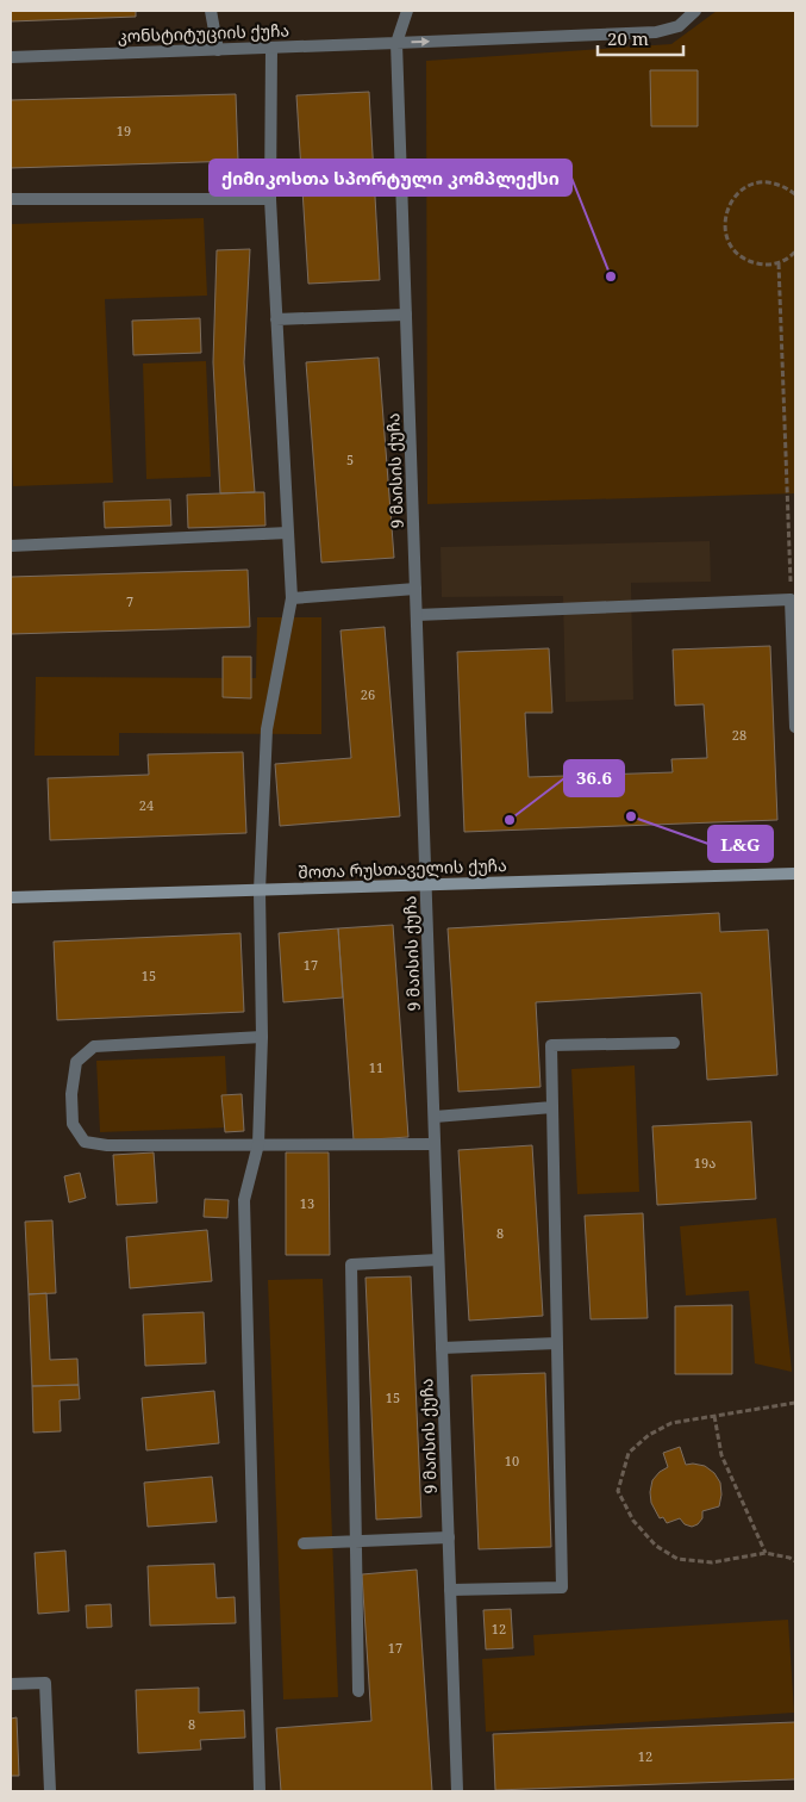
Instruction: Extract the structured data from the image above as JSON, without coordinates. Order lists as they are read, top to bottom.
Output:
{
  "streets": {
    "street": ["კონსტიტუციის ქუჩა", "9 მაისის ქუჩა", "შოთა რუსთაველის ქუჩა"]
  },
  "crossings": [
    ["კონსტიტუციის ქუჩა", "9 მაისის ქუჩა"],
    ["9 მაისის ქუჩა", "შოთა რუსთაველის ქუჩა"]
  ],
  "one_way": ["კონსტიტუციის ქუჩა"],
  "places": ["ქიმიკოსთა სპორტული კომპლექსი", "L&G", "36.6"],
  "house_numbers": [
    "19",
    "5",
    "7",
    "26",
    "28",
    "24",
    "17",
    "15",
    "11",
    "19ა",
    "13",
    "8",
    "15",
    "10",
    "12",
    "17",
    "8",
    "12"
  ],
  "scale_bar": "20 m"
}
